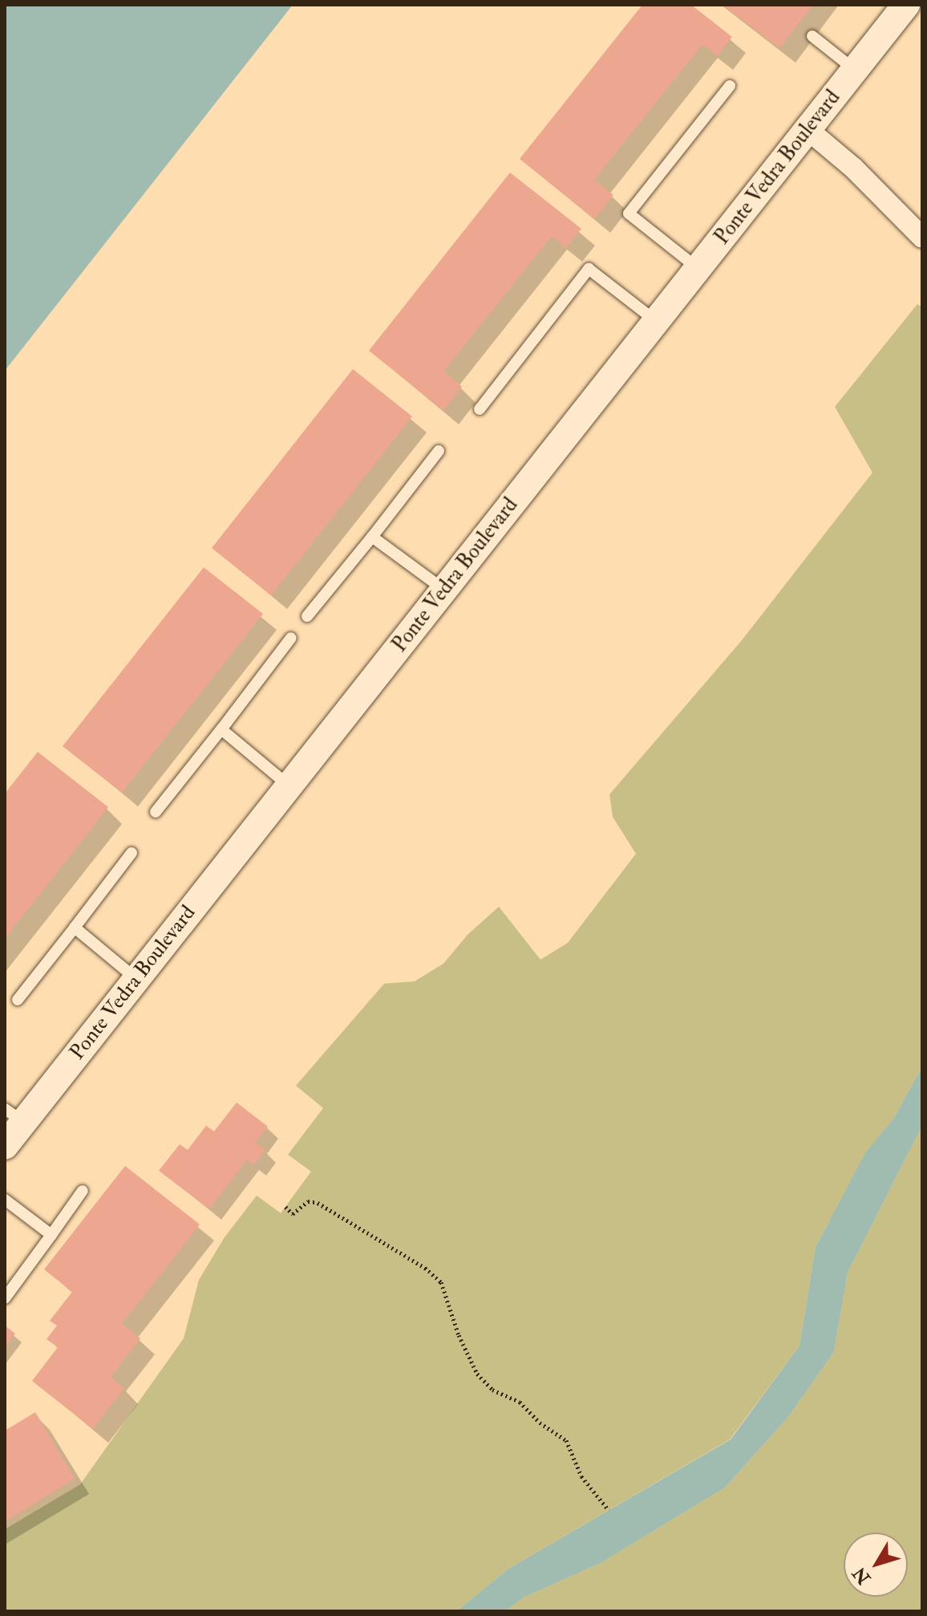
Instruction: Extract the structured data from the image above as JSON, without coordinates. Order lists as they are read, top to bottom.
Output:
{
  "streets": {
    "street": ["Ponte Vedra Boulevard"]
  },
  "north": "bottom left"
}
